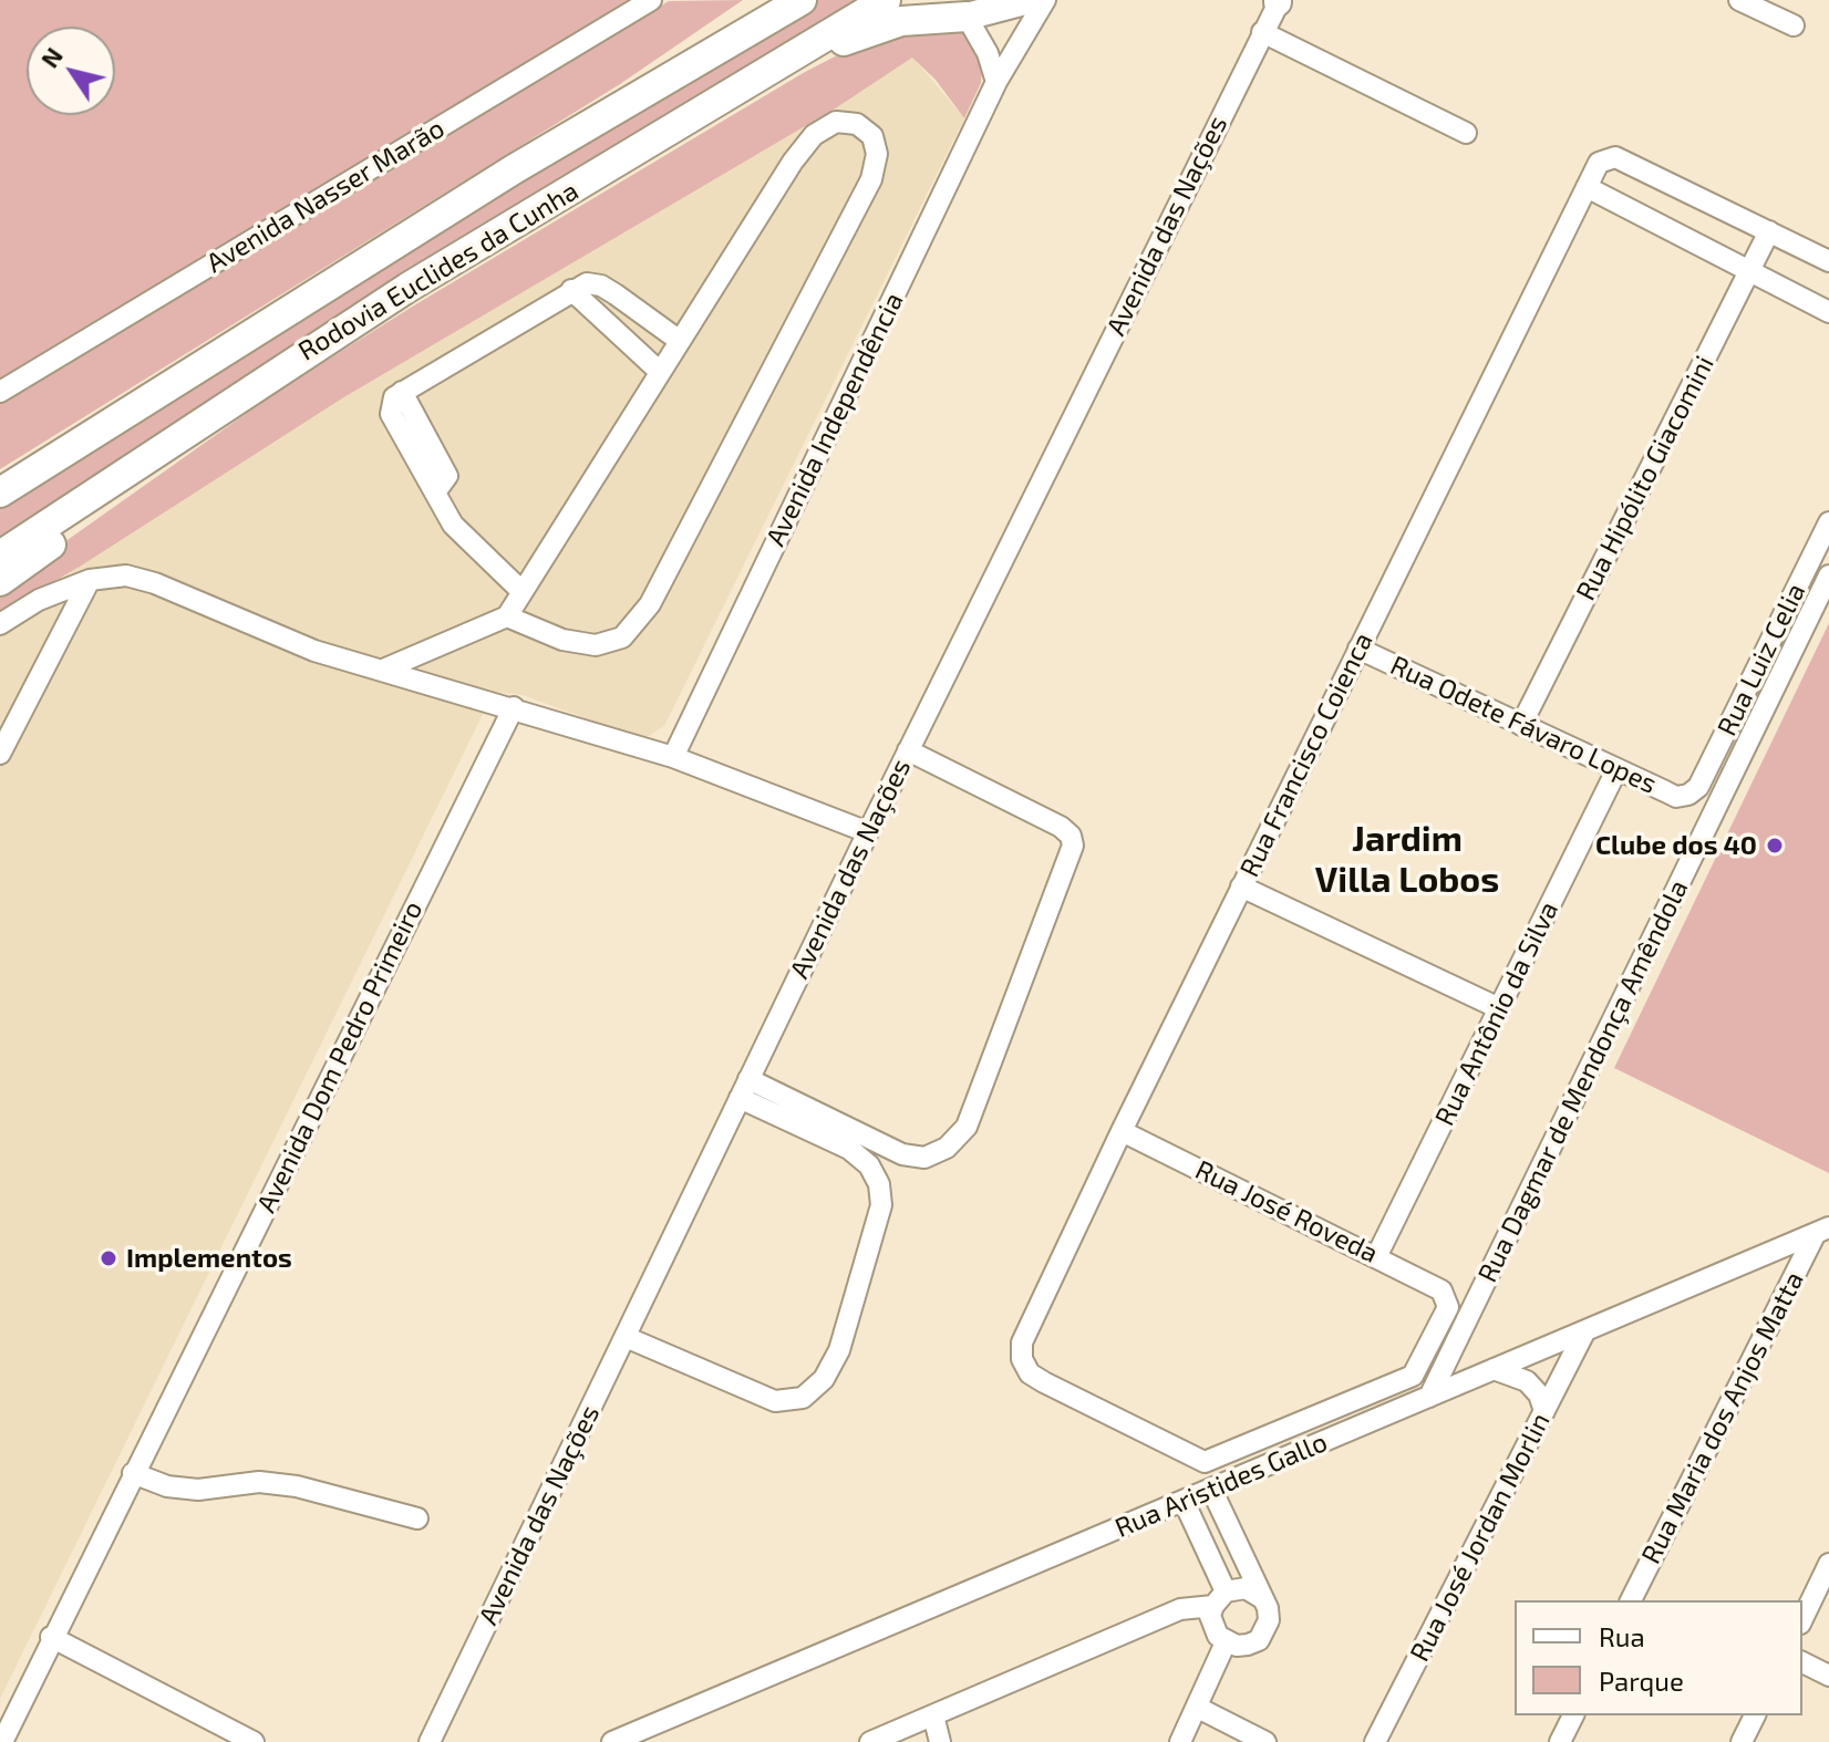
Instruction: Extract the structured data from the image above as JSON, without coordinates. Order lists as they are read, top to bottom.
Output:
{
  "streets": {
    "highway": ["Rodovia Euclides da Cunha"],
    "street": [
      "Avenida Nasser Marão",
      "Avenida das Nações",
      "Avenida Independência",
      "Rua Hipólito Giacomini",
      "Rua Luiz Celia",
      "Rua Odete Fávaro Lopes",
      "Rua Francisco Coienca",
      "Rua Antônio da Silva",
      "Avenida Dom Pedro Primeiro",
      "Rua Dagmar de Mendonça Amêndola",
      "Rua José Roveda",
      "Rua Maria dos Anjos Matta",
      "Rua Aristides Gallo",
      "Rua José Jordan Morlin"
    ]
  },
  "crossings": [
    ["Rua Hipólito Giacomini", "Rua Odete Fávaro Lopes"],
    ["Rua Hipólito Giacomini", "Rua Francisco Coienca"],
    ["Rua Luiz Celia", "Rua Odete Fávaro Lopes"],
    ["Rua Odete Fávaro Lopes", "Rua Francisco Coienca"],
    ["Rua Odete Fávaro Lopes", "Rua Antônio da Silva"],
    ["Rua Francisco Coienca", "Rua José Roveda"],
    ["Rua Antônio da Silva", "Rua José Roveda"],
    ["Rua Dagmar de Mendonça Amêndola", "Rua Aristides Gallo"],
    ["Rua Maria dos Anjos Matta", "Rua Aristides Gallo"],
    ["Rua Aristides Gallo", "Rua José Jordan Morlin"]
  ],
  "districts": ["Jardim Villa Lobos"],
  "places": ["Clube dos 40", "Implementos"],
  "legend": ["Rua", "Parque"],
  "north": "top left"
}
